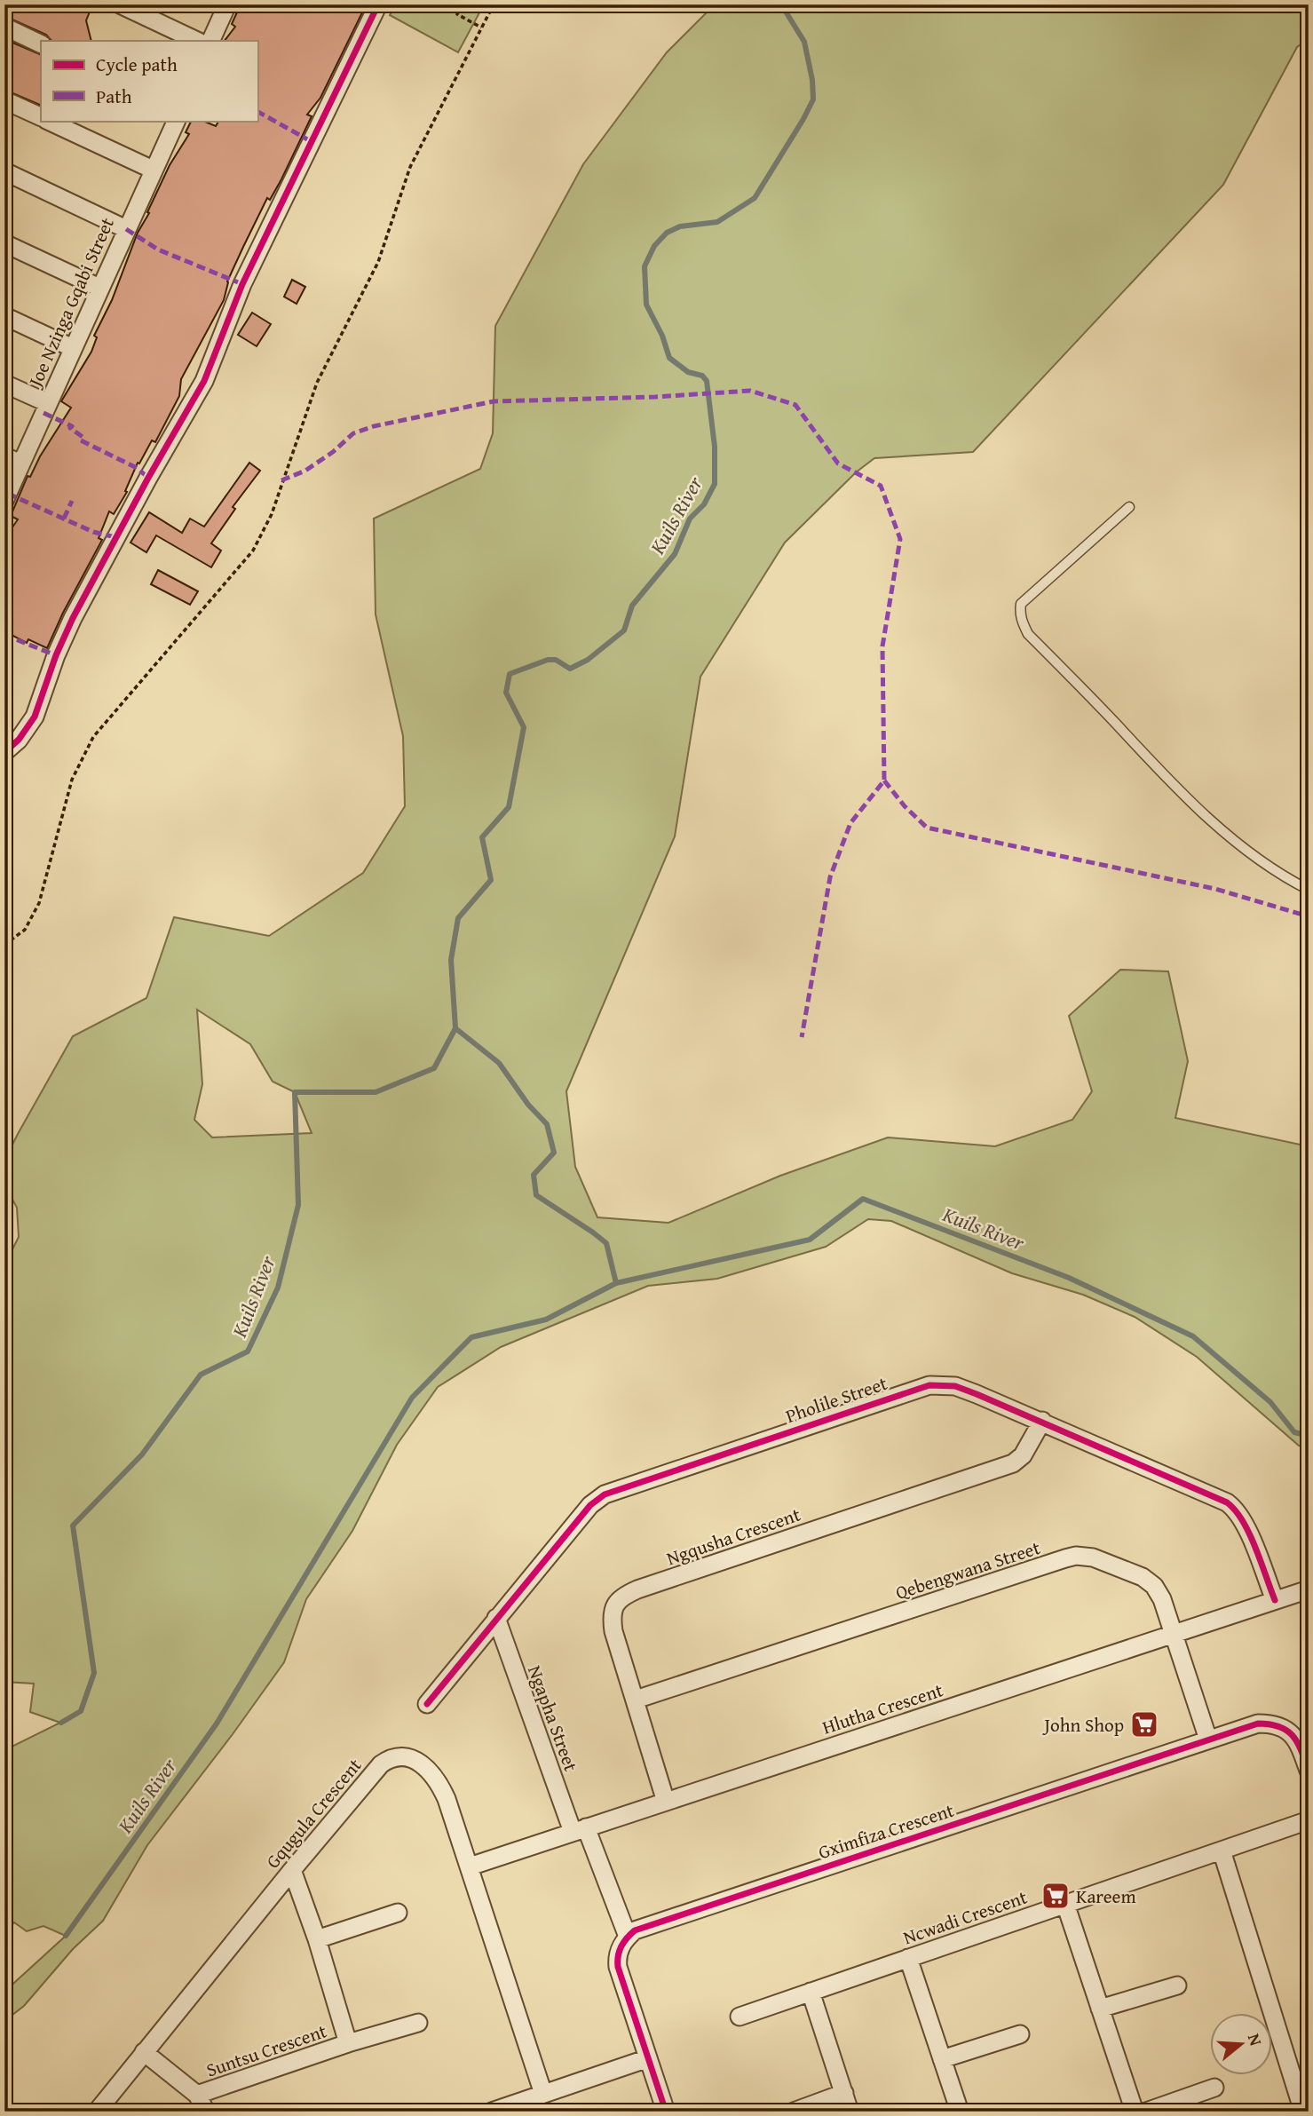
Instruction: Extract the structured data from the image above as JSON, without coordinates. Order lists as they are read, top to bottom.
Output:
{
  "streets": {
    "street": [
      "Joe Nzinga Gqabi Street",
      "Pholile Street",
      "Ngqusha Crescent",
      "Qebengwana Street",
      "Hlutha Crescent",
      "Ngapha Street",
      "Gqugula Crescent",
      "Gximfiza Crescent",
      "Ncwadi Crescent",
      "Suntsu Crescent"
    ]
  },
  "crossings": [
    ["Pholile Street", "Ngqusha Crescent"],
    ["Pholile Street", "Hlutha Crescent"],
    ["Pholile Street", "Ngapha Street"],
    ["Ngqusha Crescent", "Qebengwana Street"],
    ["Ngqusha Crescent", "Hlutha Crescent"],
    ["Qebengwana Street", "Hlutha Crescent"],
    ["Qebengwana Street", "Gximfiza Crescent"],
    ["Hlutha Crescent", "Ngapha Street"],
    ["Hlutha Crescent", "Gqugula Crescent"],
    ["Ngapha Street", "Gximfiza Crescent"],
    ["Gqugula Crescent", "Suntsu Crescent"]
  ],
  "water": ["Kuils River"],
  "places": {
    "supermarket": ["John Shop", "Kareem"]
  },
  "legend": ["Cycle path", "Path"],
  "north": "right"
}
